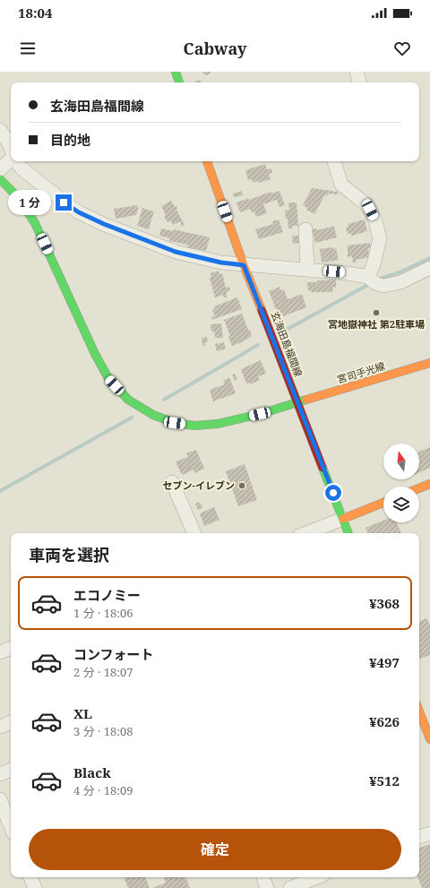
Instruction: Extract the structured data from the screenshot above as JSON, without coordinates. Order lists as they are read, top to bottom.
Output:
{
  "streets": {
    "main road": ["玄海田島福間線", "宮司手光線"]
  },
  "crossings": [
    ["玄海田島福間線", "宮司手光線"]
  ],
  "places": ["宮地嶽神社 第2駐車場", "セブン-イレブン"],
  "north": "top",
  "page": {
    "status": "18:04",
    "header": "Cabway",
    "banner": ["玄海田島福間線", "目的地"],
    "bubble": "1 分",
    "heading": "車両を選択",
    "list": [
      {
        "name": "エコノミー",
        "note": "1 分 · 18:06",
        "value": "¥368"
      },
      {
        "name": "コンフォート",
        "note": "2 分 · 18:07",
        "value": "¥497"
      },
      {
        "name": "XL",
        "note": "3 分 · 18:08",
        "value": "¥626"
      },
      {
        "name": "Black",
        "note": "4 分 · 18:09",
        "value": "¥512"
      }
    ],
    "buttons": "確定"
  }
}
